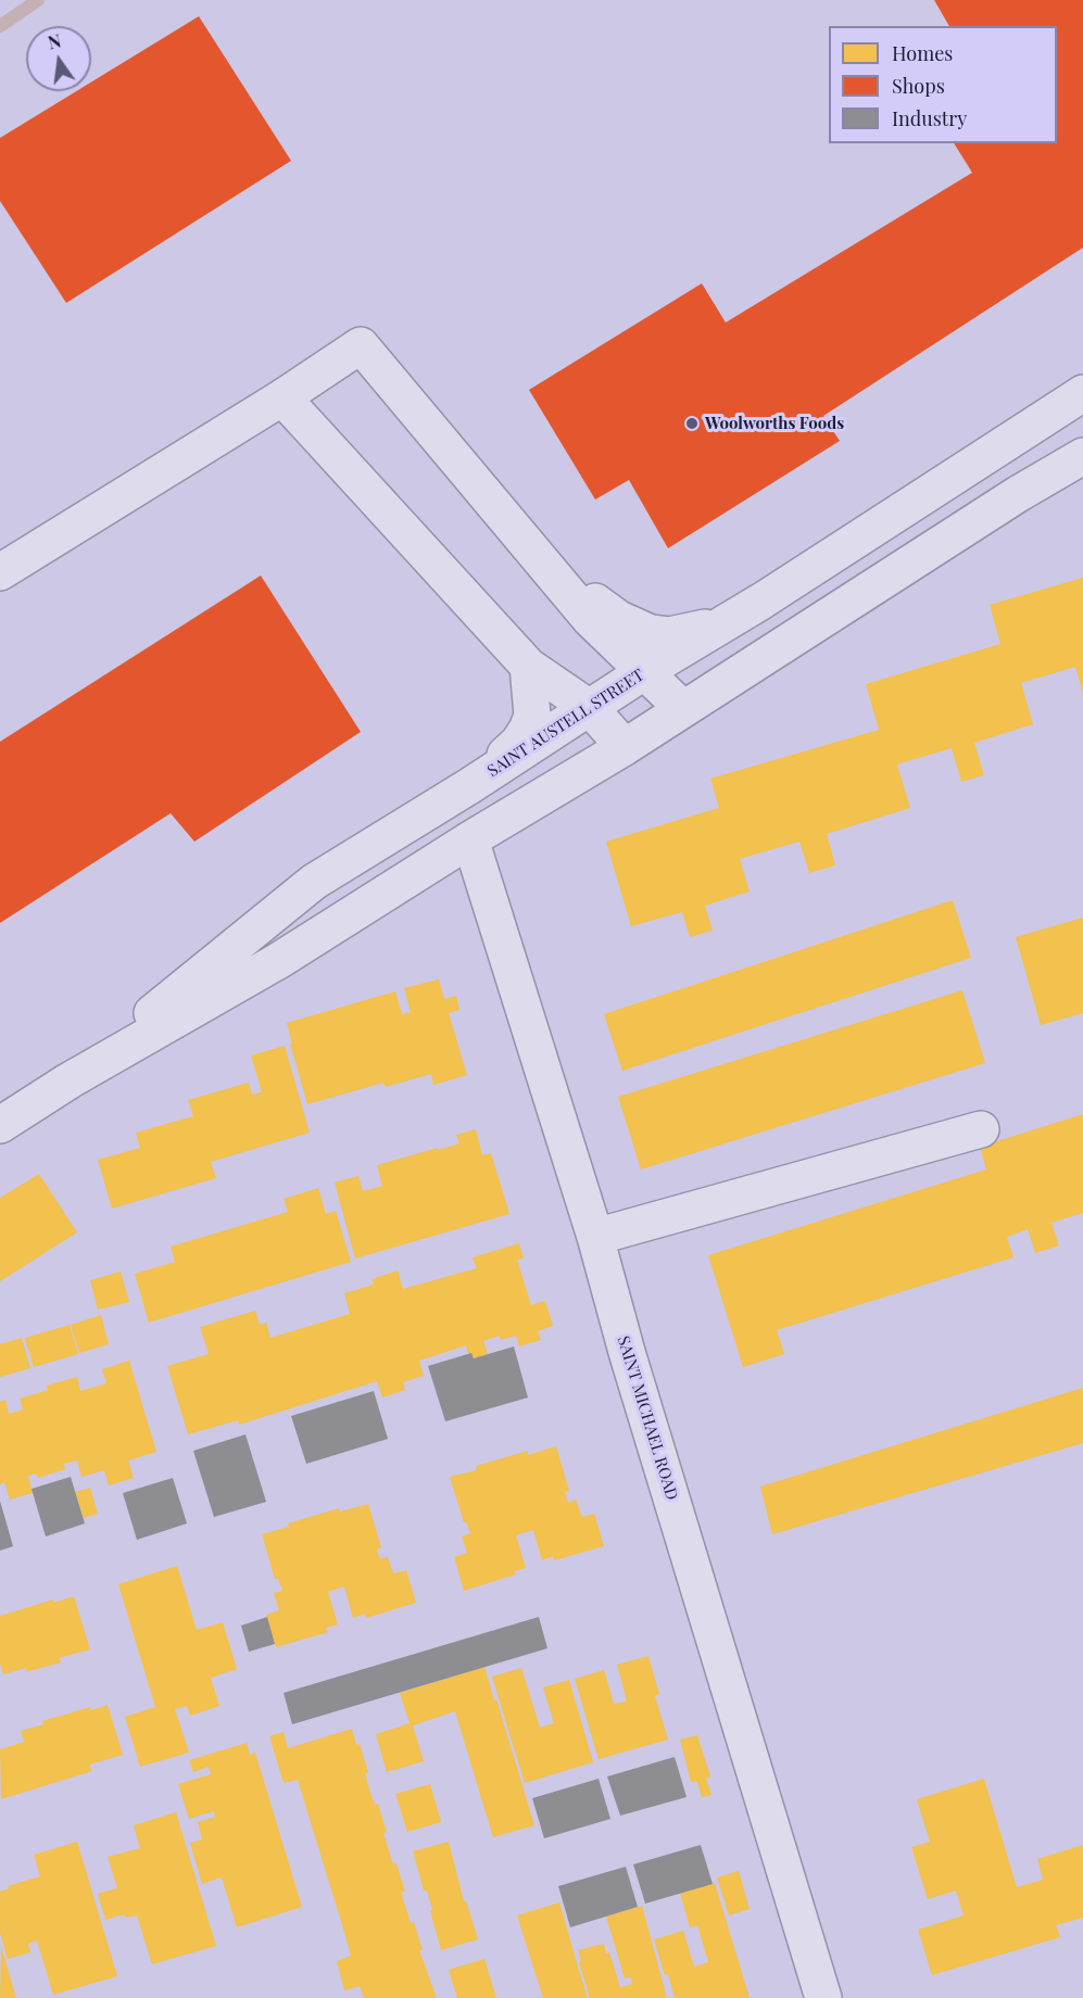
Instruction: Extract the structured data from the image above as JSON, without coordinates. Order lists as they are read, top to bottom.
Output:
{
  "streets": {
    "street": ["SAINT AUSTELL STREET", "SAINT MICHAEL ROAD"]
  },
  "crossings": [
    ["SAINT AUSTELL STREET", "SAINT MICHAEL ROAD"]
  ],
  "places": ["Woolworths Foods"],
  "legend": ["Homes", "Shops", "Industry"],
  "north": "top"
}
